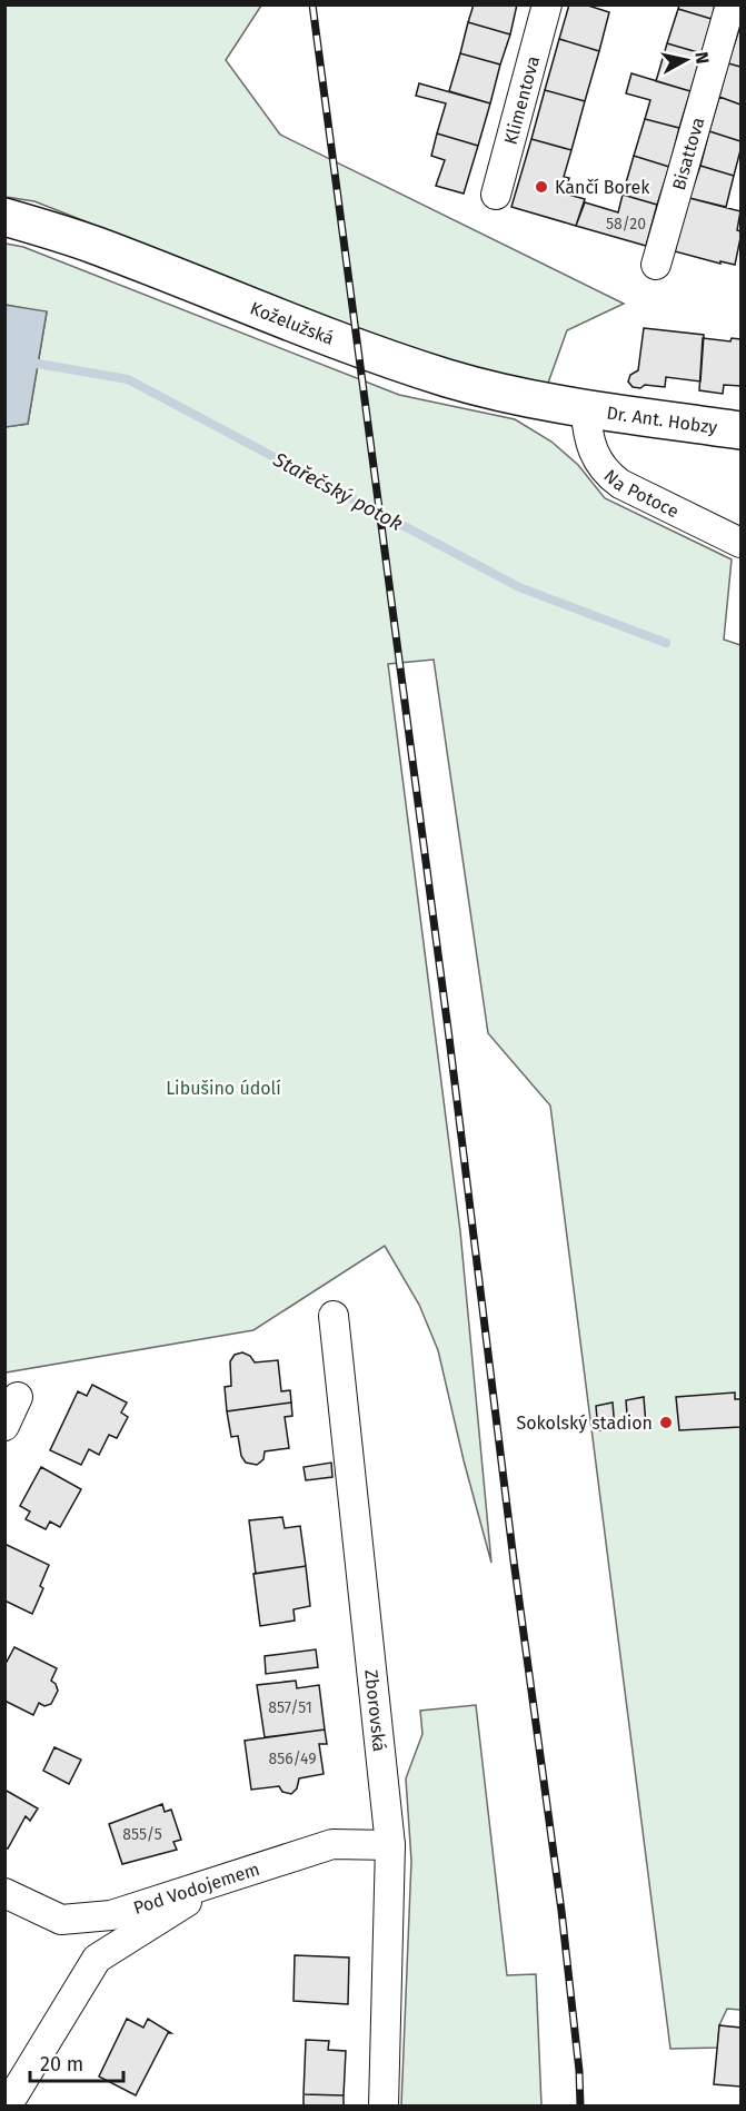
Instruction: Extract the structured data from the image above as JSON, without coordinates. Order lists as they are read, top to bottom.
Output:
{
  "streets": {
    "main road": ["Koželužská", "Dr. Ant. Hobzy"],
    "street": [
      "Klimentova",
      "Bisattova",
      "Na Potoce",
      "Zborovská",
      "Pod Vodojemem"
    ]
  },
  "crossings": [
    ["Koželužská", "Dr. Ant. Hobzy"],
    ["Koželužská", "Na Potoce"],
    ["Dr. Ant. Hobzy", "Na Potoce"],
    ["Zborovská", "Pod Vodojemem"]
  ],
  "water": ["Stařečský potok"],
  "parks": ["Libušino údolí"],
  "places": ["Kančí Borek", "Sokolský stadion"],
  "house_numbers": [
    "58/20",
    "857/51",
    "856/49",
    "855/5"
  ],
  "scale_bar": "20 m",
  "north": "right"
}
